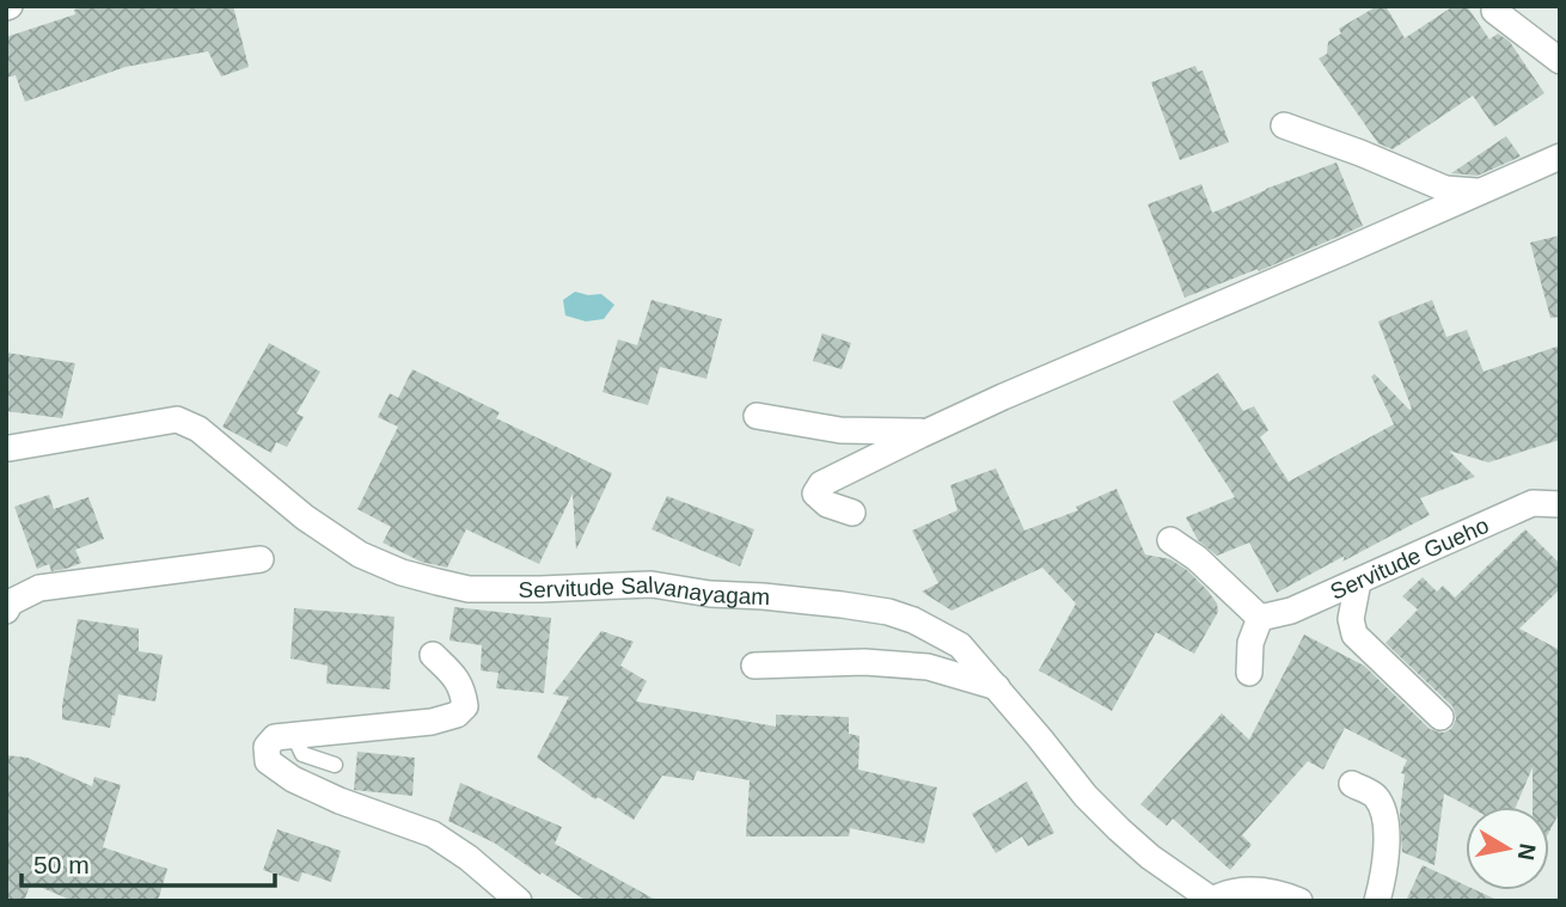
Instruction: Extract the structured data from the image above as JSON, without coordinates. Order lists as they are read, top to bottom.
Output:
{
  "streets": {
    "street": ["Servitude Gueho", "Servitude Salvanayagam"]
  },
  "scale_bar": "50 m",
  "north": "right"
}
